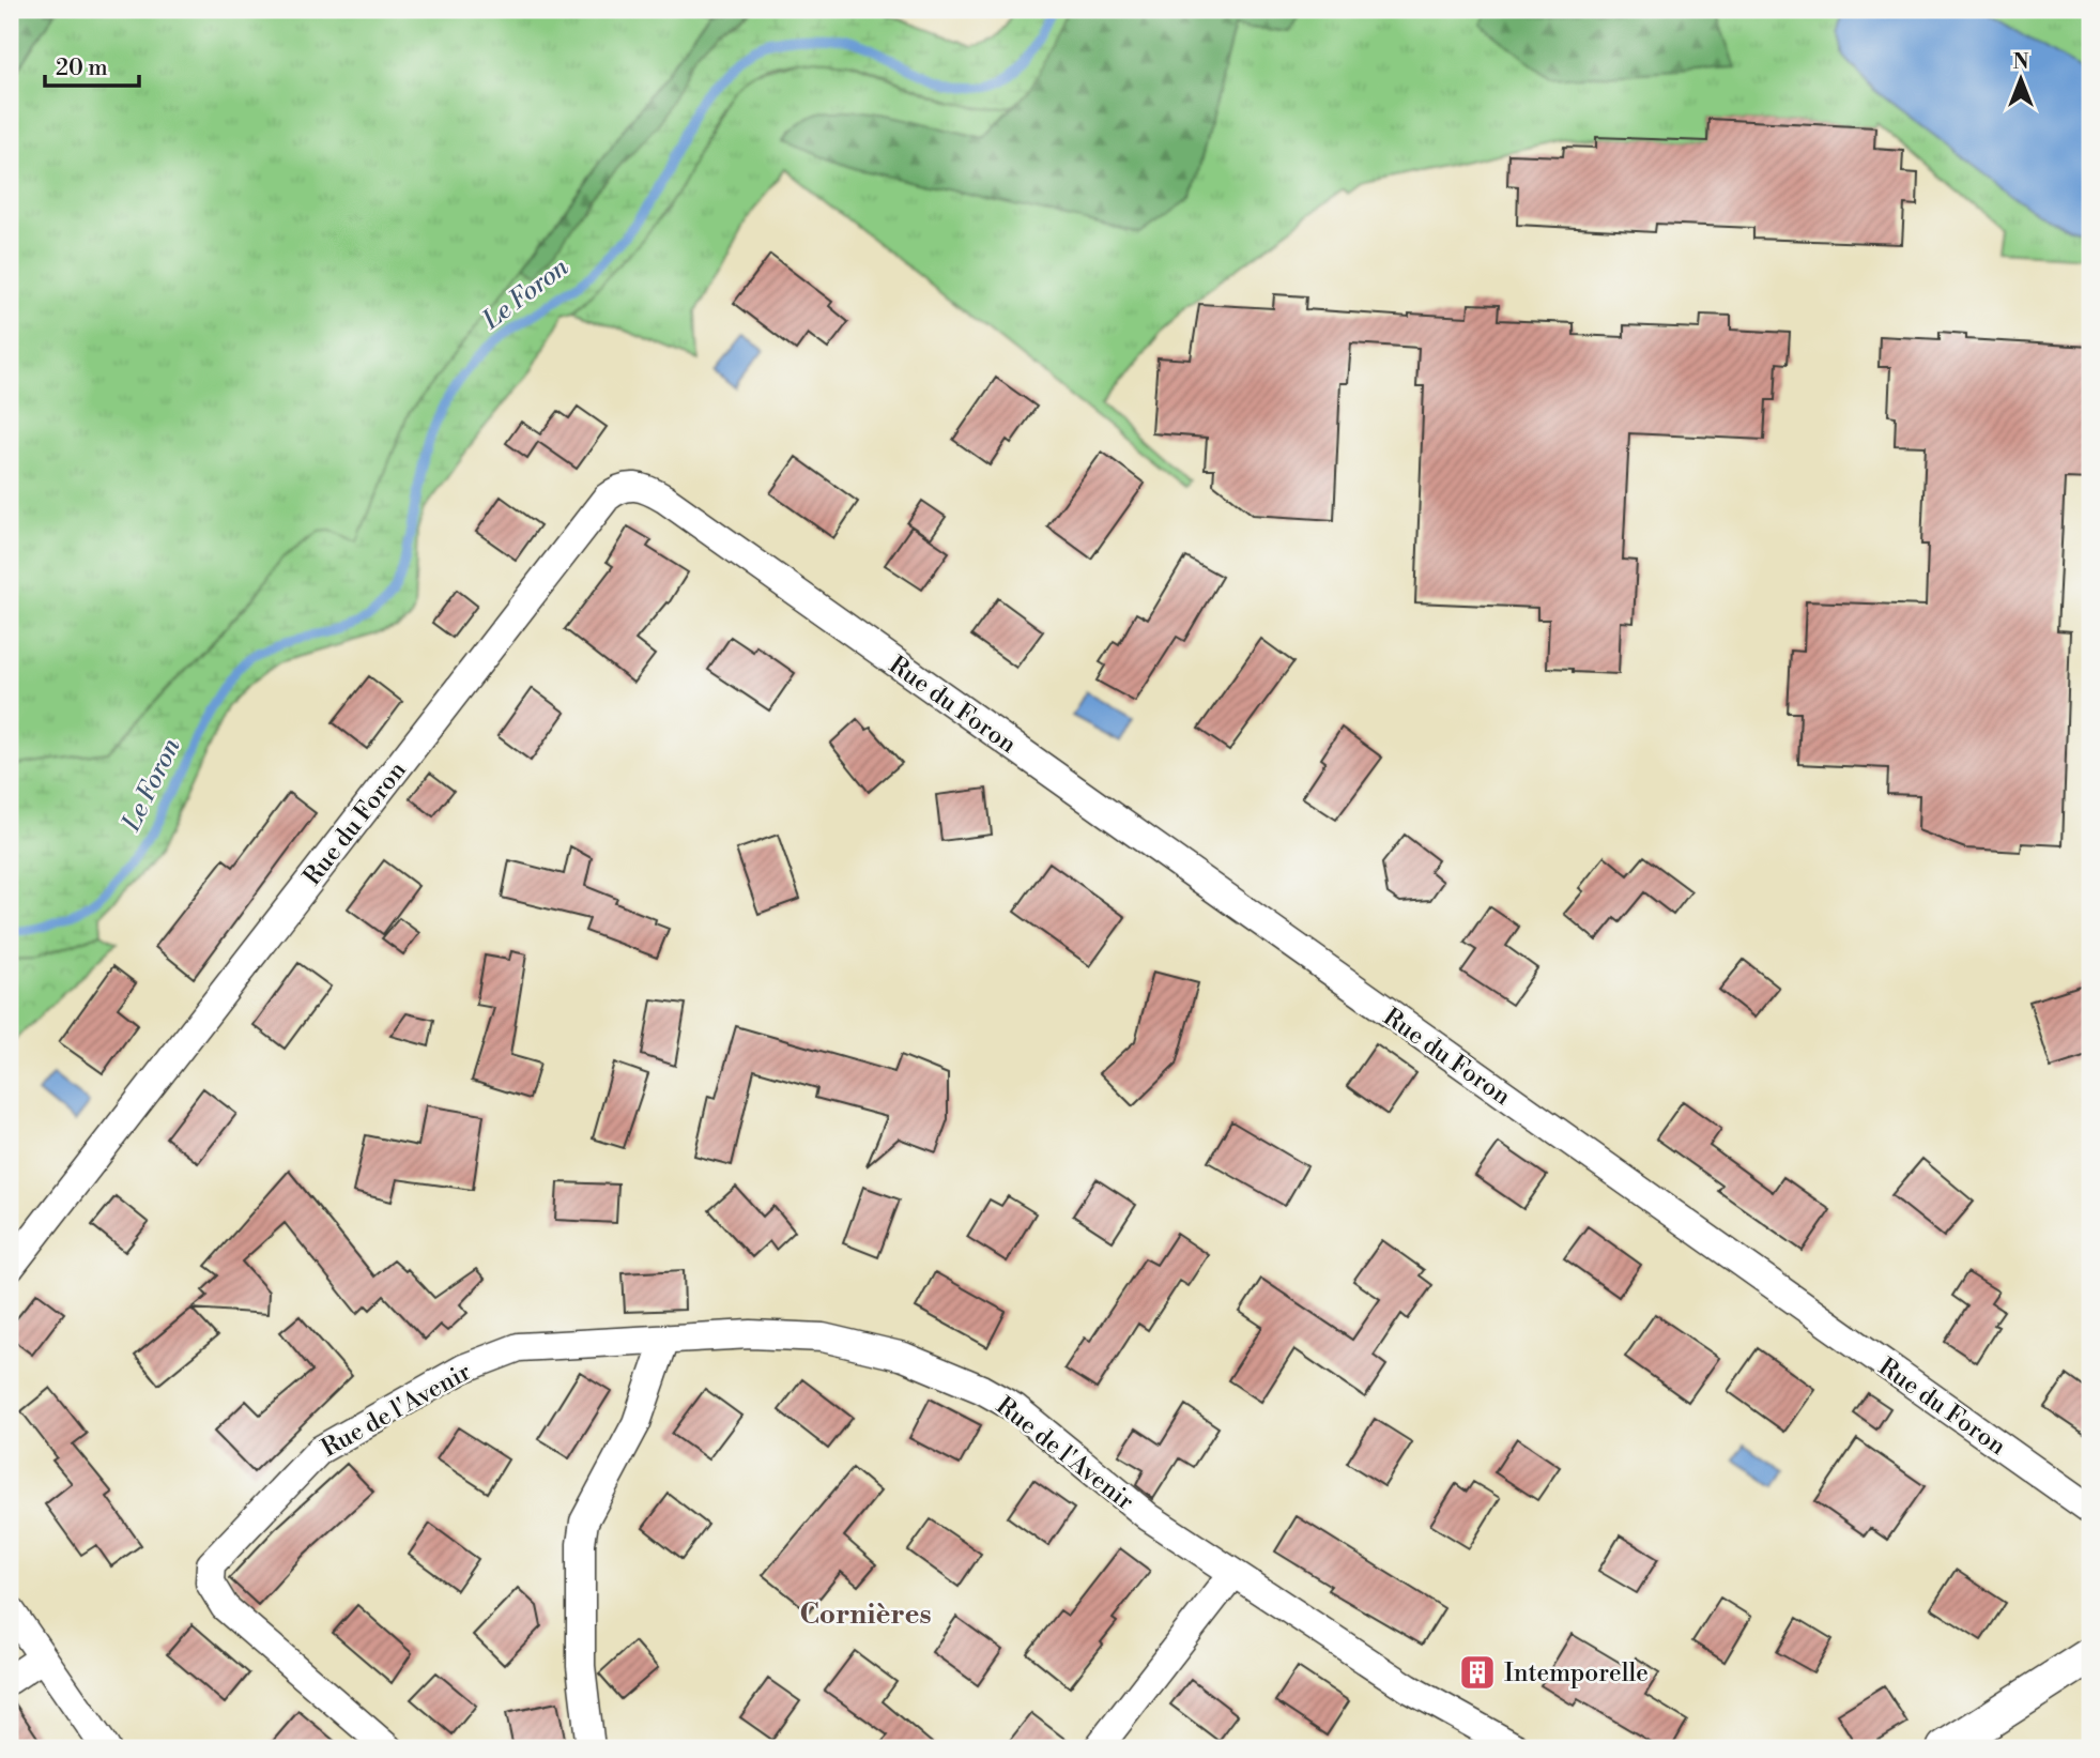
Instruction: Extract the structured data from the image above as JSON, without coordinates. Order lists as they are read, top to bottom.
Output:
{
  "streets": {
    "street": ["Rue du Foron", "Rue de l'Avenir"]
  },
  "districts": ["Cornières"],
  "water": ["Le Foron"],
  "places": {
    "building": ["Intemporelle"]
  },
  "scale_bar": "20 m",
  "north": "top"
}
